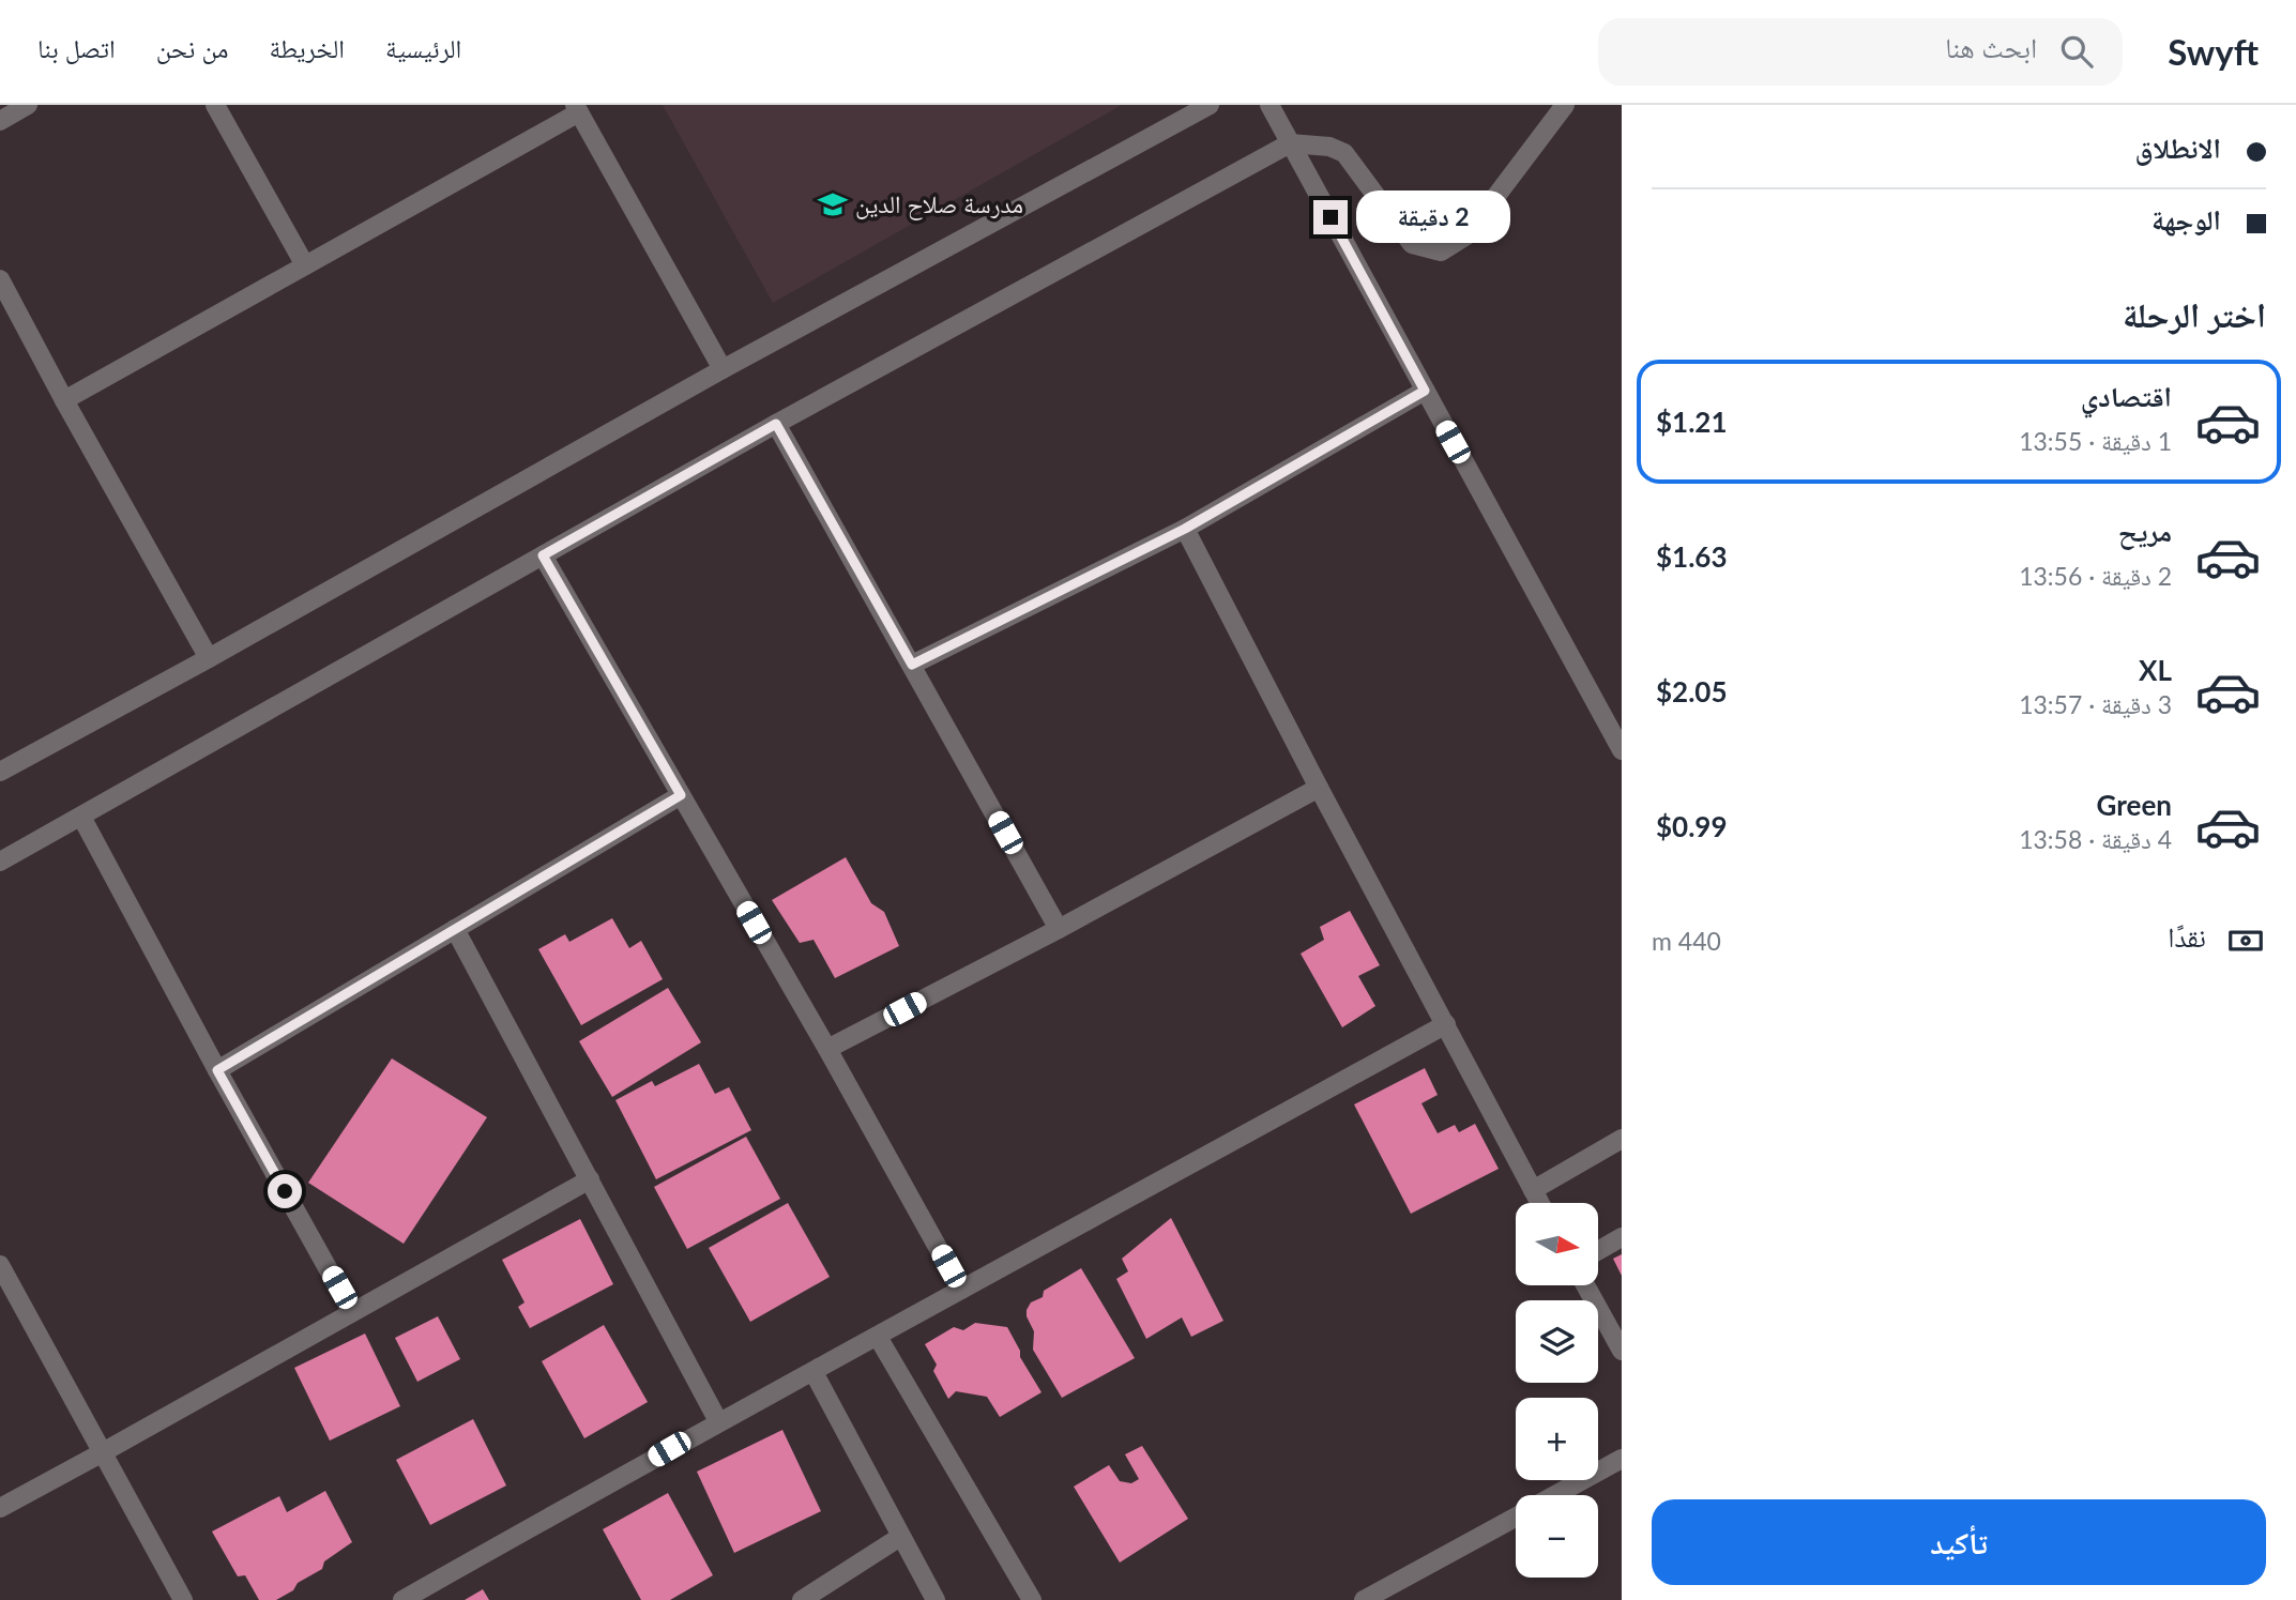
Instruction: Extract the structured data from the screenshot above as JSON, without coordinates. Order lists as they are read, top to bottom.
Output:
{
  "places": {
    "school or university": ["مدرسة صلاح الدين"]
  },
  "north": "right",
  "page": {
    "header": "Swyft",
    "search": "ابحث هنا",
    "nav": [
      "الرئيسية",
      "الخريطة",
      "من نحن",
      "اتصل بنا"
    ],
    "banner": ["الانطلاق", "الوجهة"],
    "bubble": "2 دقيقة",
    "heading": "اختر الرحلة",
    "list": [
      {
        "name": "اقتصادي",
        "note": "1 دقيقة · 13:55",
        "value": "$1.21"
      },
      {
        "name": "مريح",
        "note": "2 دقيقة · 13:56",
        "value": "$1.63"
      },
      {
        "name": "XL",
        "note": "3 دقيقة · 13:57",
        "value": "$2.05"
      },
      {
        "name": "Green",
        "note": "4 دقيقة · 13:58",
        "value": "$0.99"
      }
    ],
    "pay": ["نقدًا", "440 m"],
    "map_buttons": ["+", "−"],
    "buttons": "تأكيد"
  }
}
